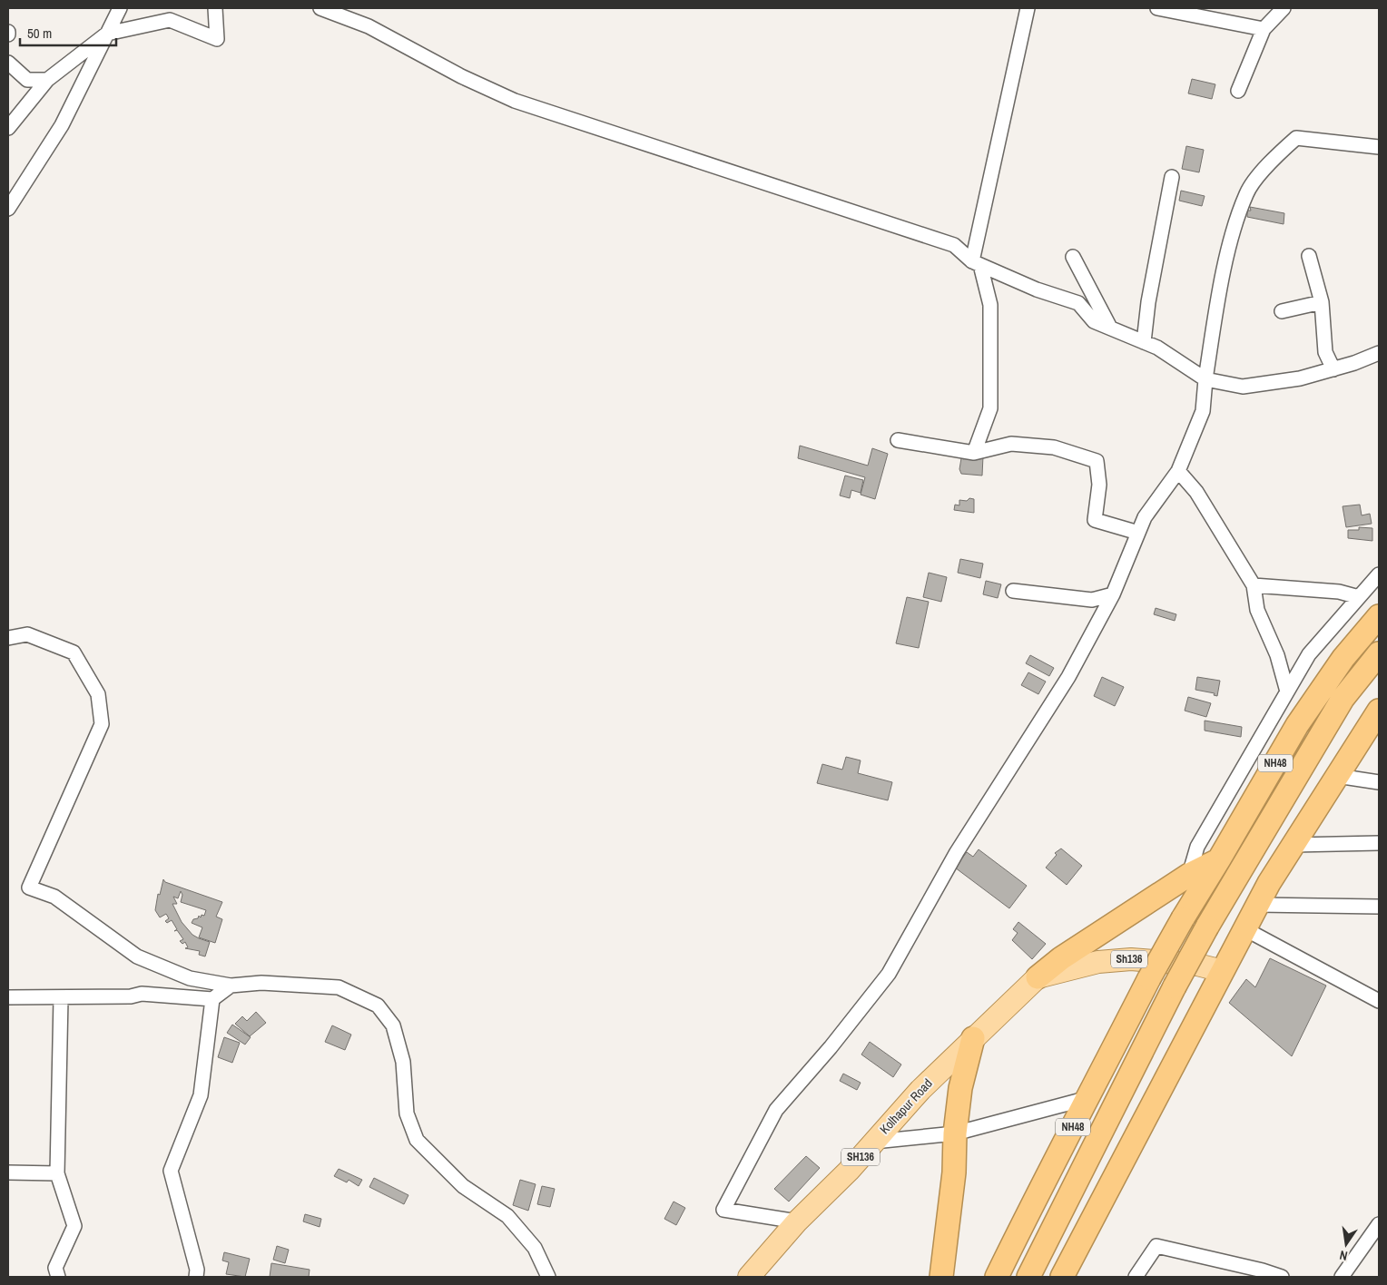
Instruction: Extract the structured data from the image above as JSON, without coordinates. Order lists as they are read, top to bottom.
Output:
{
  "streets": {
    "highway": ["NH48"],
    "main road": ["Sh136", "Kolhapur Road", "SH136"]
  },
  "crossings": [
    ["Sh136", "SH136"],
    ["Kolhapur Road", "SH136"]
  ],
  "scale_bar": "50 m",
  "north": "bottom"
}
